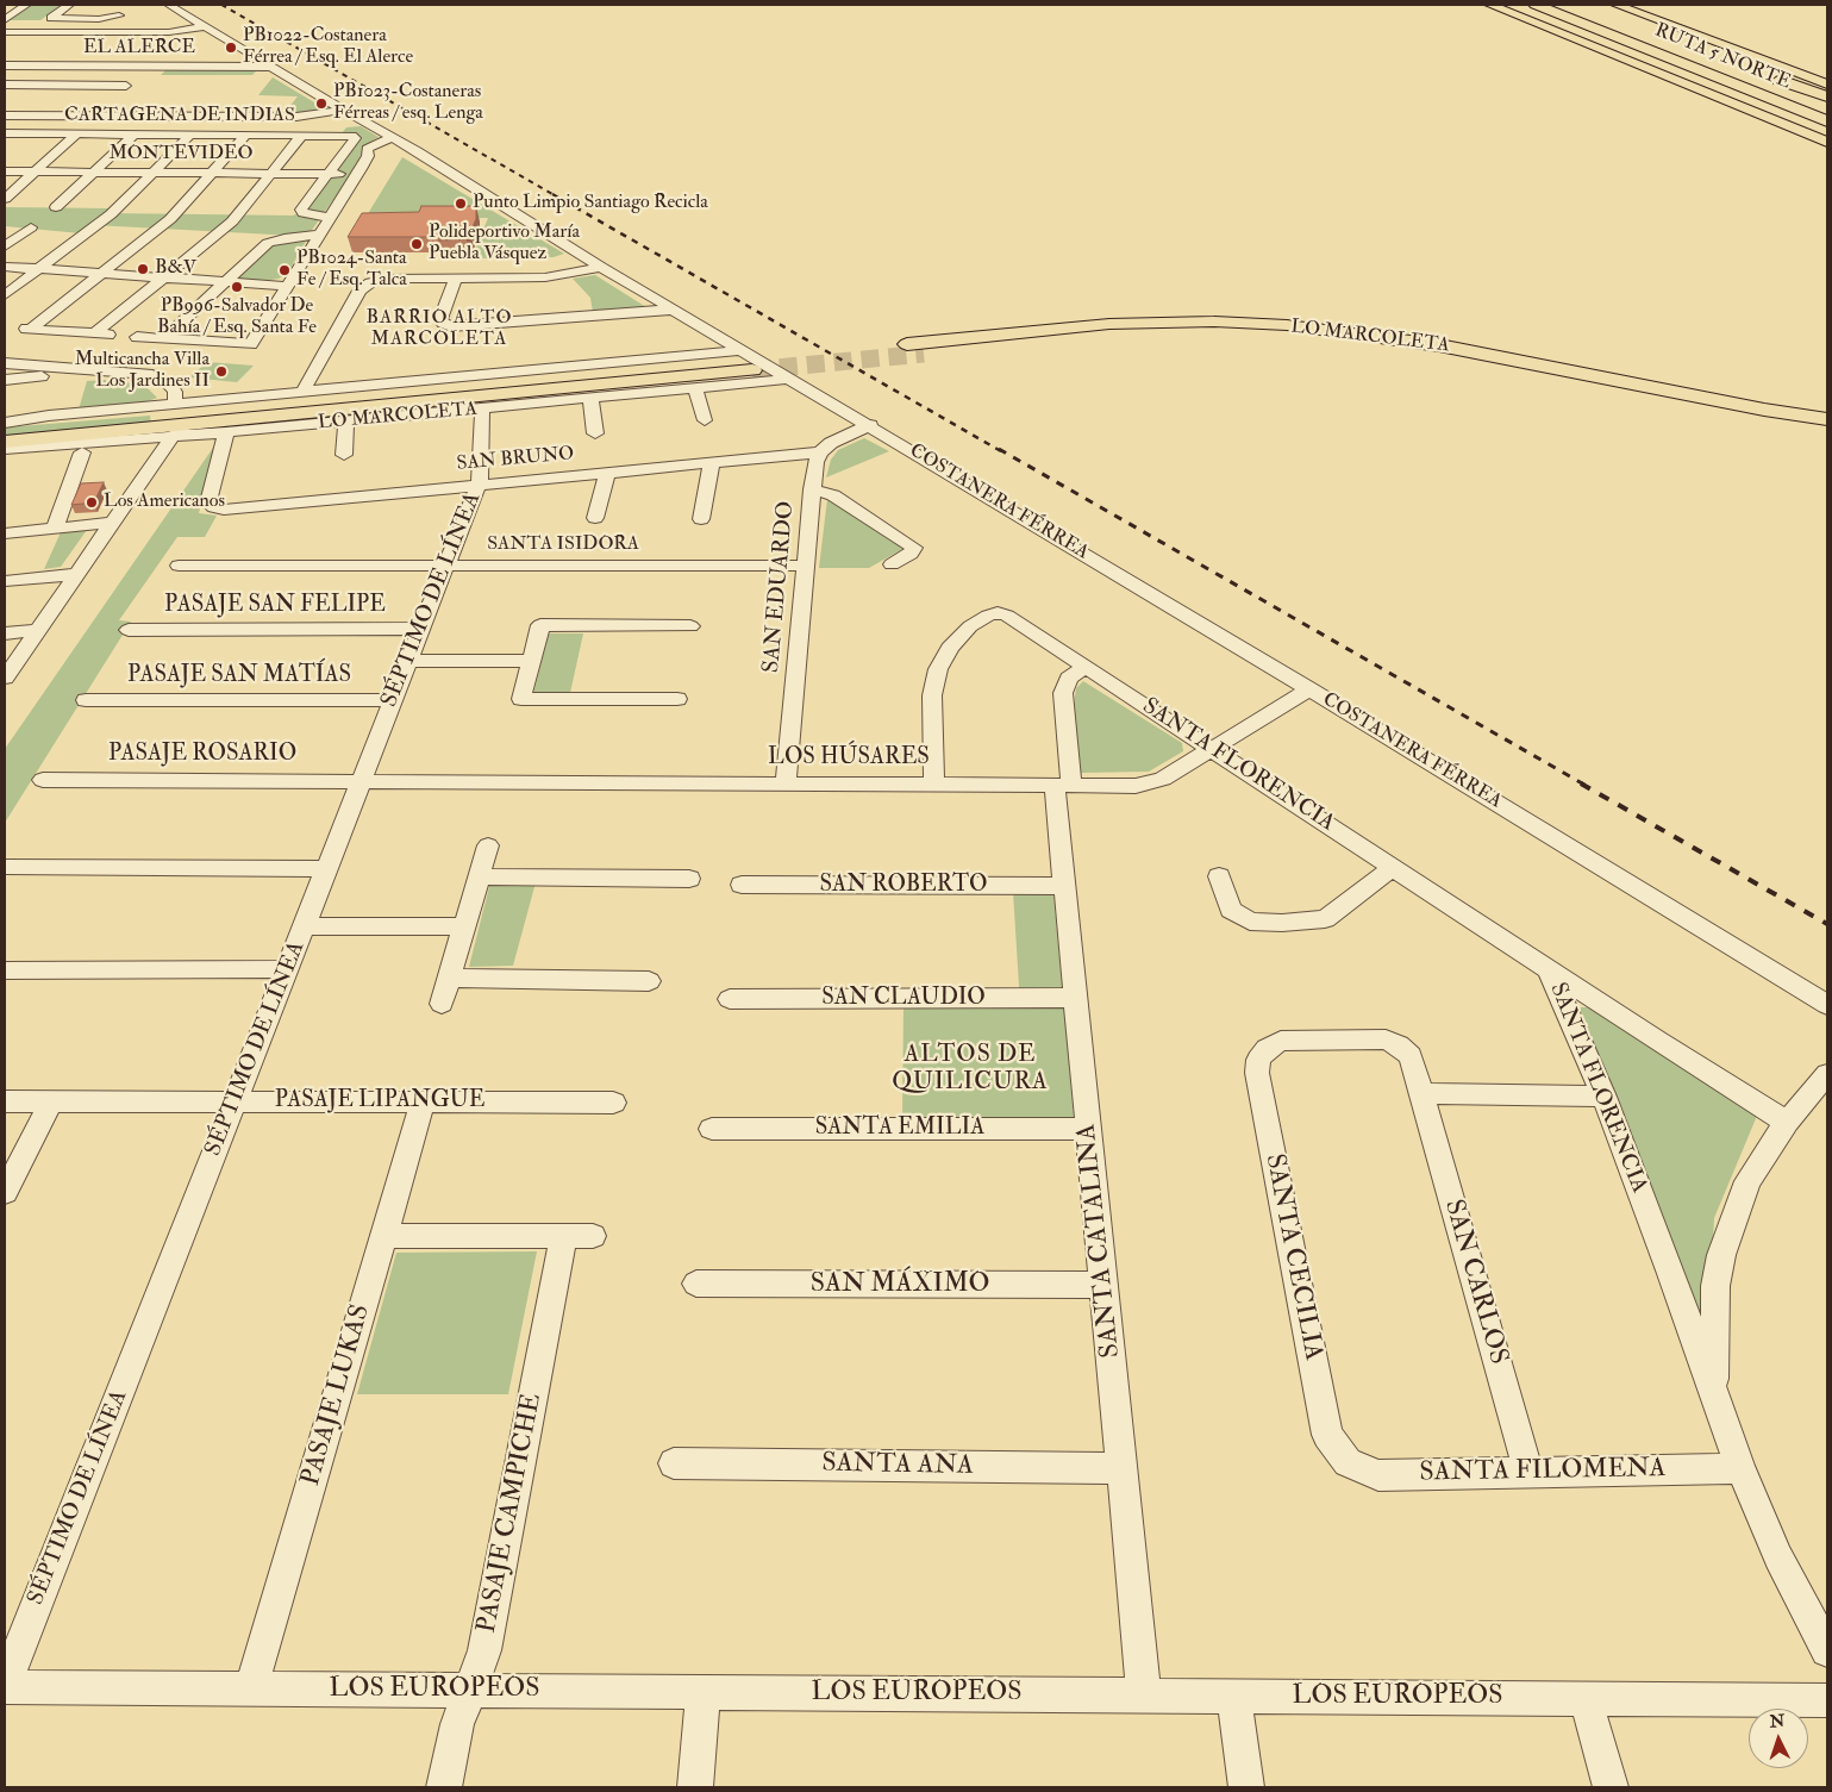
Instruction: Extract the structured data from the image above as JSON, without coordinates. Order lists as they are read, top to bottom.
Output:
{
  "streets": {
    "highway": ["RUTA 5 NORTE"],
    "main road": ["LO MARCOLETA"],
    "street": [
      "EL ALERCE",
      "CARTAGENA DE INDIAS",
      "MONTEVIDEO",
      "SAN BRUNO",
      "COSTANERA FÉRREA",
      "SANTA ISIDORA",
      "SAN EDUARDO",
      "SÉPTIMO DE LÍNEA",
      "PASAJE SAN FELIPE",
      "PASAJE SAN MATÍAS",
      "PASAJE ROSARIO",
      "LOS HÚSARES",
      "SANTA FLORENCIA",
      "SAN ROBERTO",
      "SAN CLAUDIO",
      "PASAJE LIPANGUE",
      "SANTA EMILIA",
      "SANTA CATALINA",
      "SANTA CECILIA",
      "SAN CARLOS",
      "SAN MÁXIMO",
      "PASAJE LUKAS",
      "SANTA ANA",
      "SANTA FILOMENA",
      "PASAJE CAMPICHE",
      "LOS EUROPEOS"
    ]
  },
  "crossings": [
    ["EL ALERCE", "COSTANERA FÉRREA"],
    ["CARTAGENA DE INDIAS", "MONTEVIDEO"],
    ["LO MARCOLETA", "SAN BRUNO"],
    ["LO MARCOLETA", "COSTANERA FÉRREA"],
    ["LO MARCOLETA", "SÉPTIMO DE LÍNEA"],
    ["SAN BRUNO", "SAN EDUARDO"],
    ["SAN BRUNO", "SÉPTIMO DE LÍNEA"],
    ["COSTANERA FÉRREA", "LOS HÚSARES"],
    ["SANTA ISIDORA", "SAN EDUARDO"],
    ["SANTA ISIDORA", "SÉPTIMO DE LÍNEA"],
    ["SAN EDUARDO", "LOS HÚSARES"],
    ["SÉPTIMO DE LÍNEA", "PASAJE SAN FELIPE"],
    ["SÉPTIMO DE LÍNEA", "PASAJE SAN MATÍAS"],
    ["SÉPTIMO DE LÍNEA", "PASAJE ROSARIO"],
    ["SÉPTIMO DE LÍNEA", "LOS HÚSARES"],
    ["SÉPTIMO DE LÍNEA", "PASAJE LIPANGUE"],
    ["SÉPTIMO DE LÍNEA", "LOS EUROPEOS"],
    ["PASAJE ROSARIO", "LOS HÚSARES"],
    ["LOS HÚSARES", "SANTA FLORENCIA"],
    ["LOS HÚSARES", "SANTA CATALINA"],
    ["SANTA FLORENCIA", "SANTA FILOMENA"],
    ["SAN ROBERTO", "SANTA CATALINA"],
    ["SAN CLAUDIO", "SANTA CATALINA"],
    ["PASAJE LIPANGUE", "PASAJE LUKAS"],
    ["SANTA EMILIA", "SANTA CATALINA"],
    ["SANTA CATALINA", "SAN MÁXIMO"],
    ["SANTA CATALINA", "SANTA ANA"],
    ["SANTA CATALINA", "LOS EUROPEOS"],
    ["SANTA CECILIA", "SAN CARLOS"],
    ["SANTA CECILIA", "SANTA FILOMENA"],
    ["SAN CARLOS", "SANTA FILOMENA"],
    ["PASAJE LUKAS", "PASAJE CAMPICHE"],
    ["PASAJE LUKAS", "LOS EUROPEOS"],
    ["PASAJE CAMPICHE", "LOS EUROPEOS"]
  ],
  "districts": ["BARRIO ALTO MARCOLETA", "ALTOS DE QUILICURA"],
  "places": [
    "PB1022-Costanera Férrea / Esq. El Alerce",
    "PB1023-Costaneras Férreas / esq. Lenga",
    "Punto Limpio Santiago Recicla",
    "Polideportivo María Puebla Vásquez",
    "B&V",
    "PB1024-Santa Fe / Esq. Talca",
    "PB996-Salvador De Bahía / Esq. Santa Fe",
    "Multicancha Villa Los Jardines II",
    "Los Americanos"
  ],
  "north": "top"
}
